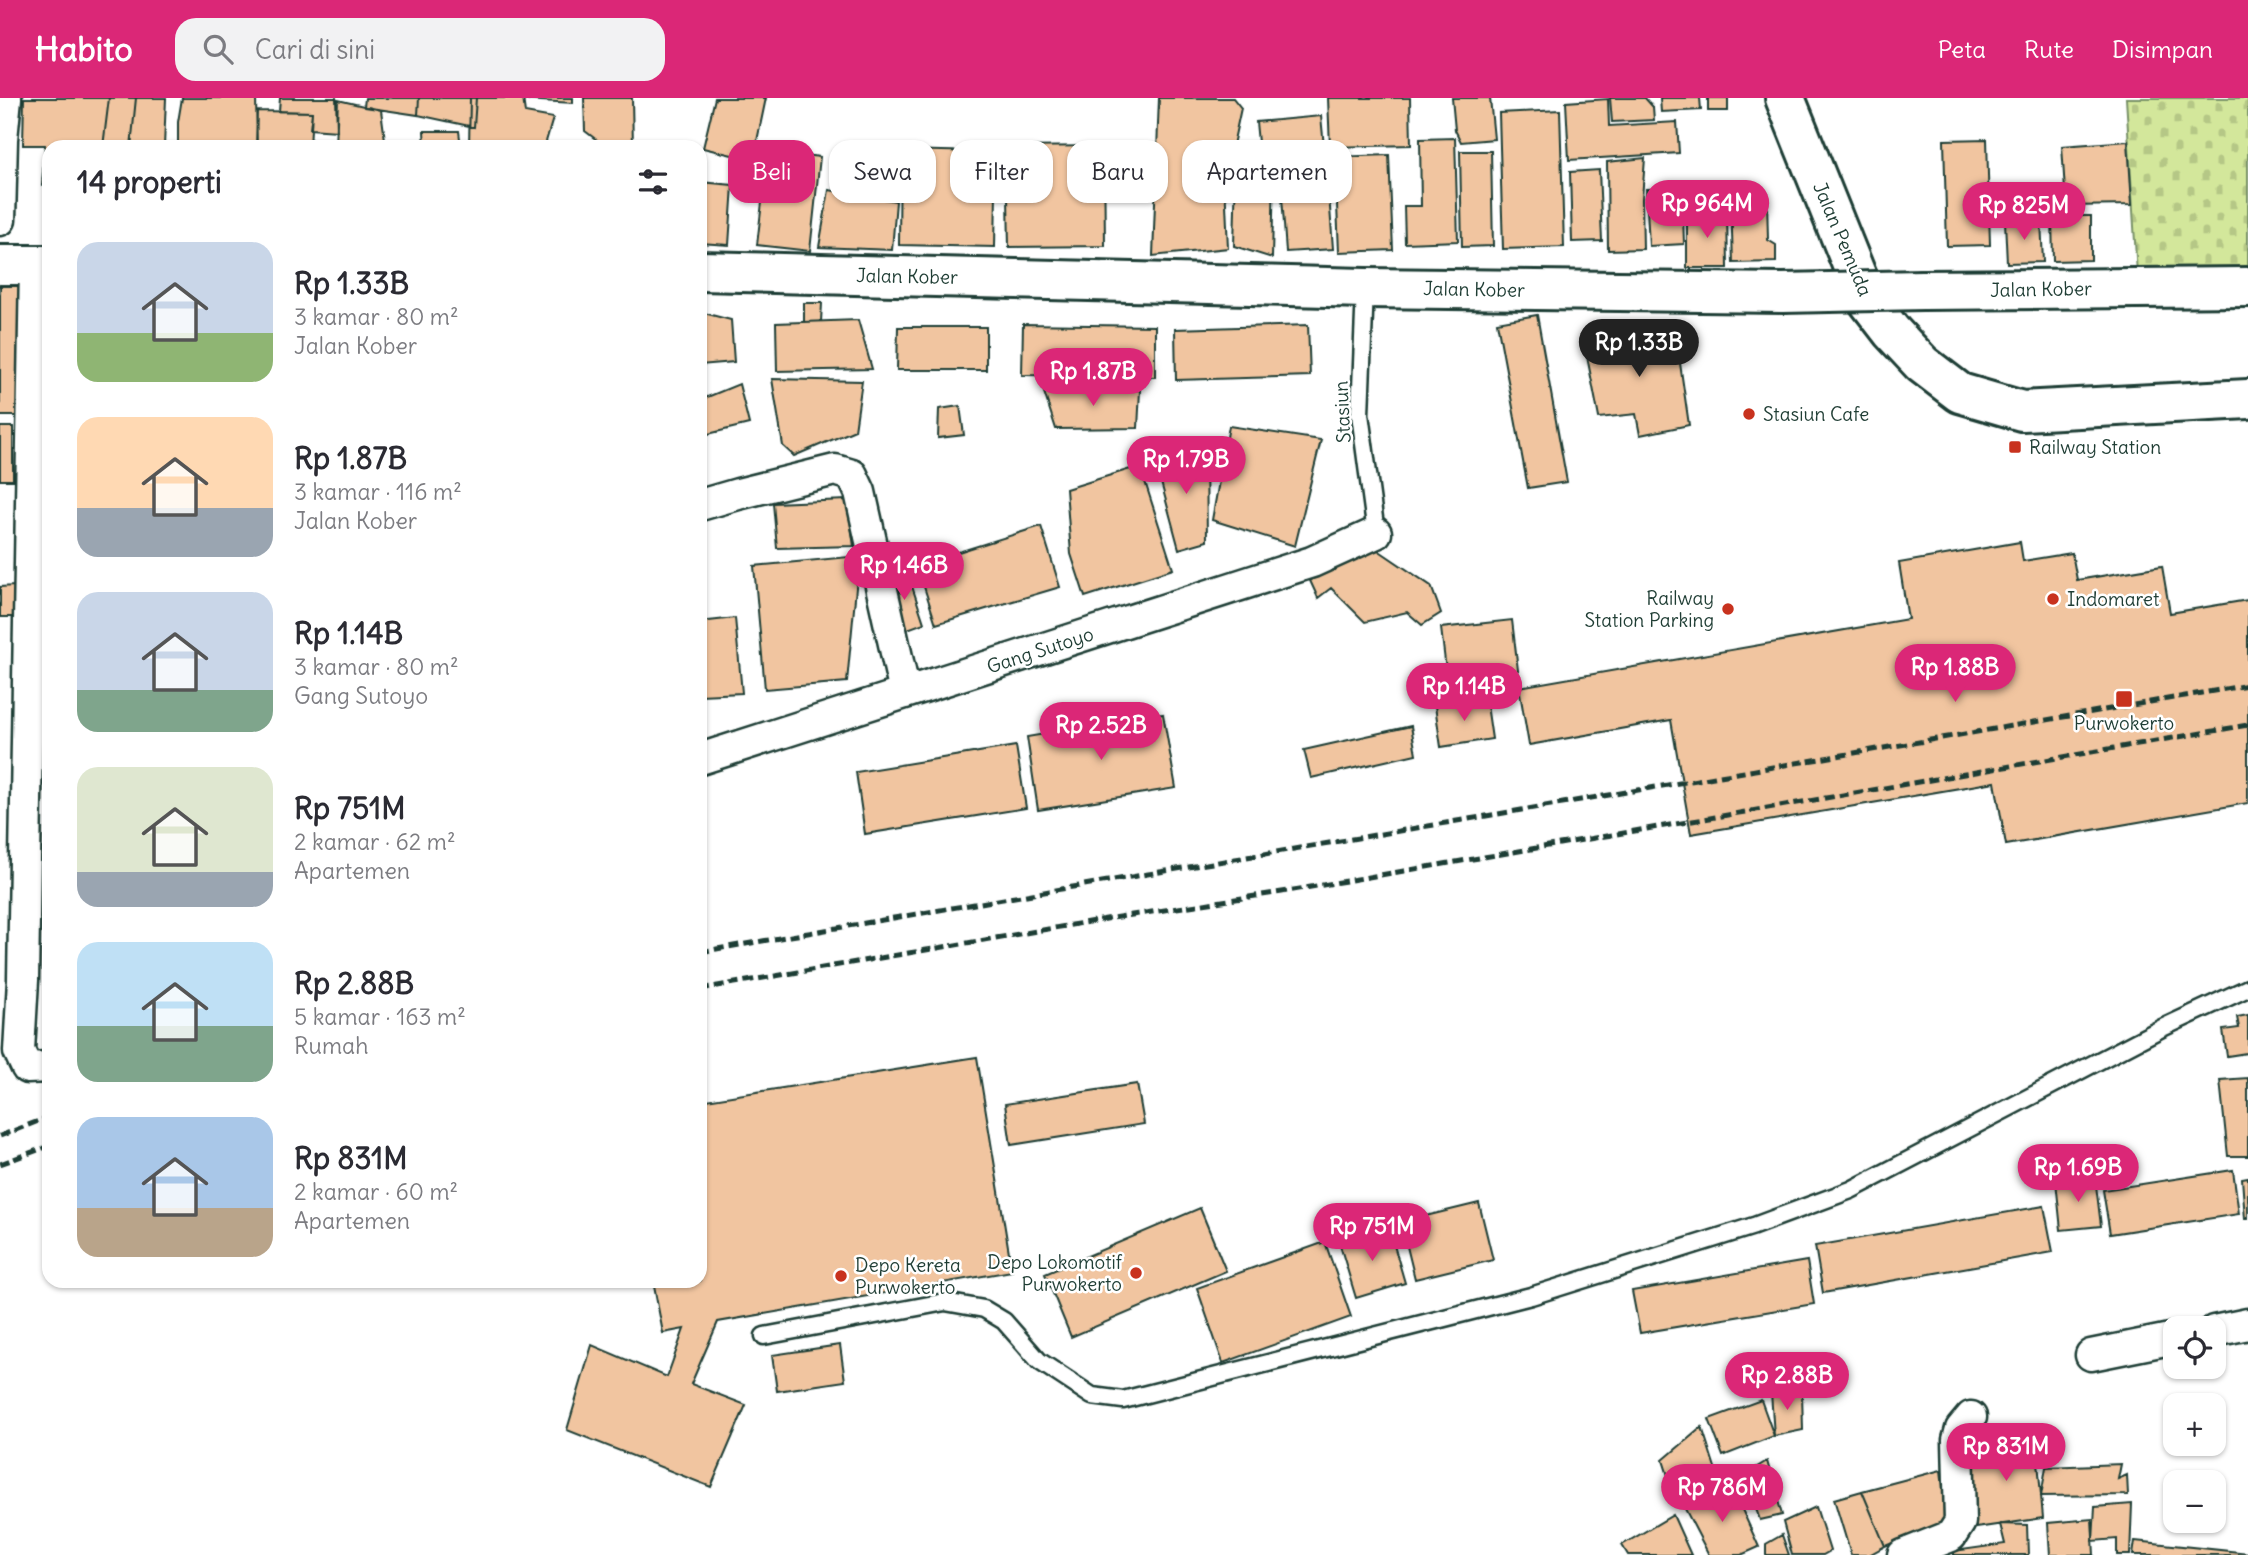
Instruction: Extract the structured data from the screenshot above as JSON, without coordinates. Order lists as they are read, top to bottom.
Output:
{
  "streets": {
    "street": ["Jalan Pemuda", "Jalan Kober", "Gang Sutoyo"],
    "lane": ["Stasiun"]
  },
  "crossings": [
    ["Jalan Kober", "Stasiun"],
    ["Stasiun", "Gang Sutoyo"]
  ],
  "places": {
    "other": [
      "Stasiun Cafe",
      "Indomaret",
      "Railway Station Parking",
      "Depo Lokomotif Purwokerto",
      "Depo Kereta Purwokerto"
    ],
    "transit": ["Railway Station", "Purwokerto"]
  },
  "page": {
    "header": "Habito",
    "search": "Cari di sini",
    "nav": ["Peta", "Rute", "Disimpan"],
    "chip": [
      "Beli",
      "Sewa",
      "Filter",
      "Baru",
      "Apartemen"
    ],
    "heading": "14 properti",
    "price": [
      "Rp 964M",
      "Rp 825M",
      "Rp 1.33B",
      "Rp 1.87B",
      "Rp 1.79B",
      "Rp 1.46B",
      "Rp 1.88B",
      "Rp 1.14B",
      "Rp 2.52B",
      "Rp 1.69B",
      "Rp 751M",
      "Rp 2.88B",
      "Rp 831M",
      "Rp 786M"
    ],
    "list": [
      {
        "name": "Rp 1.33B",
        "note": "3 kamar · 80 m² · Jalan Kober"
      },
      {
        "name": "Rp 1.87B",
        "note": "3 kamar · 116 m² · Jalan Kober"
      },
      {
        "name": "Rp 1.14B",
        "note": "3 kamar · 80 m² · Gang Sutoyo"
      },
      {
        "name": "Rp 751M",
        "note": "2 kamar · 62 m² · Apartemen"
      },
      {
        "name": "Rp 2.88B",
        "note": "5 kamar · 163 m² · Rumah"
      },
      {
        "name": "Rp 831M",
        "note": "2 kamar · 60 m² · Apartemen"
      }
    ],
    "map_buttons": ["+", "−"]
  }
}
